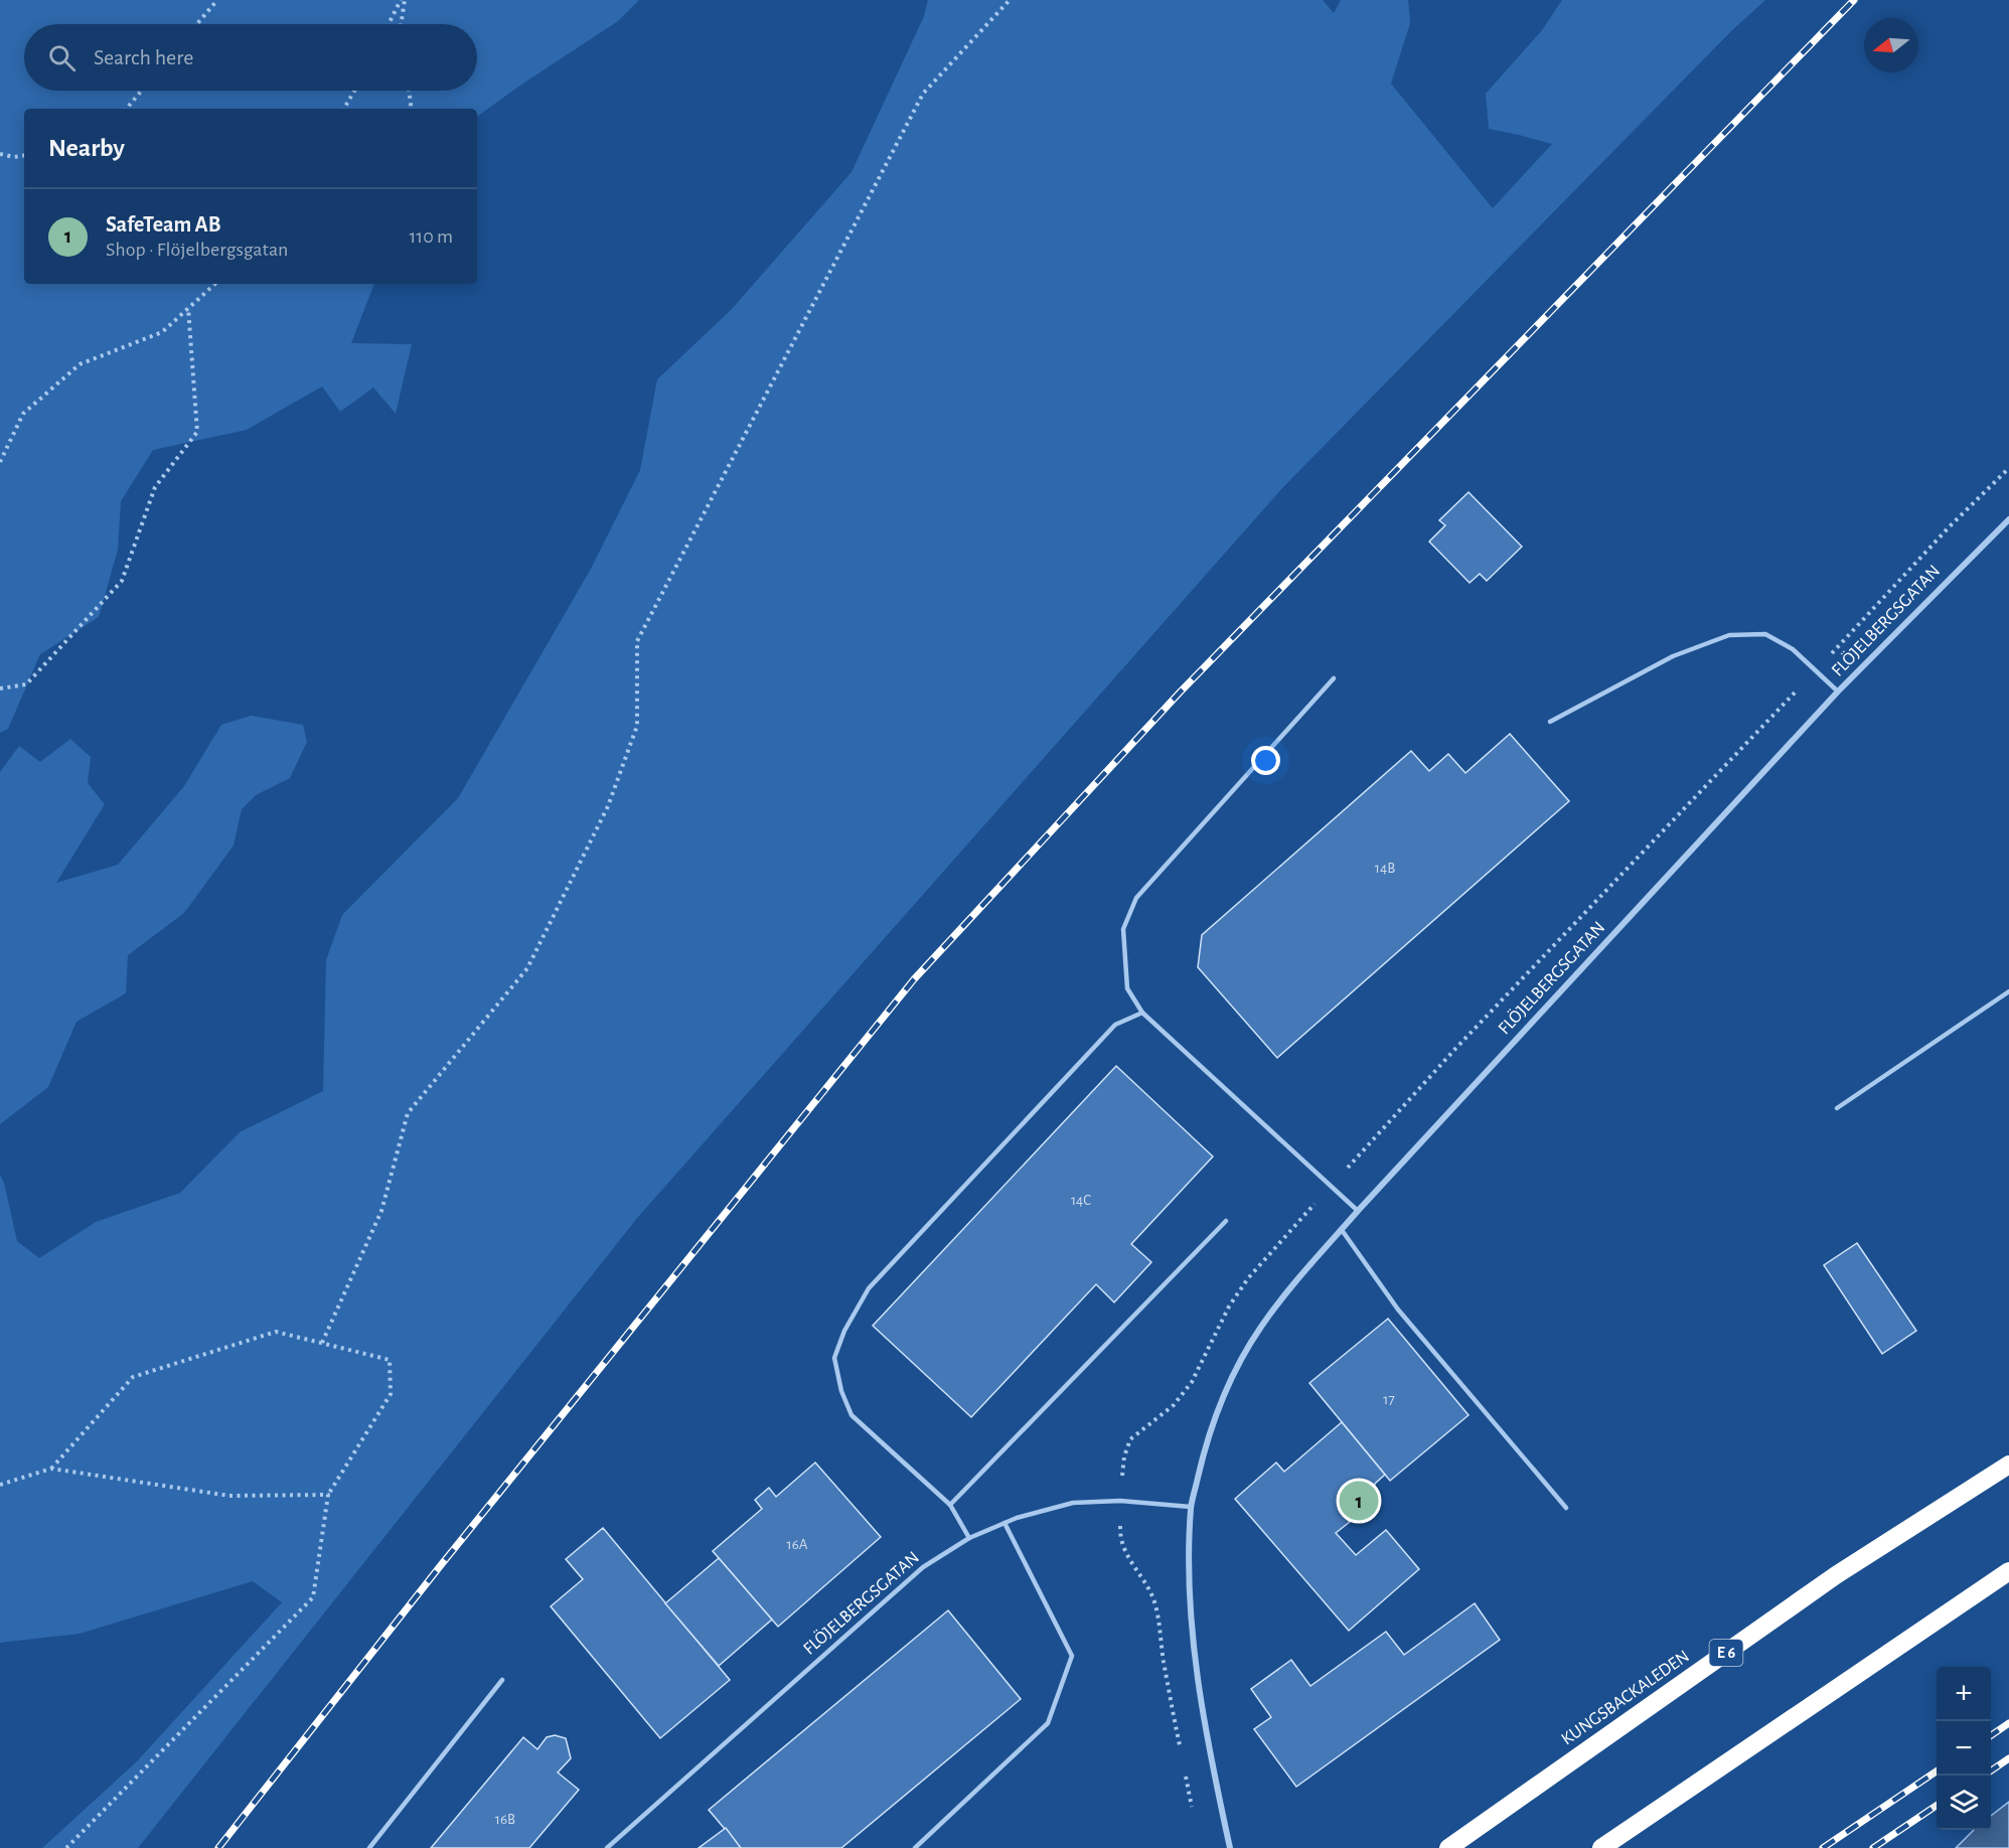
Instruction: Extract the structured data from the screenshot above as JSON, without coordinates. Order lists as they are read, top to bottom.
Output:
{
  "streets": {
    "highway": ["E 6", "KUNGSBACKALEDEN"],
    "street": ["FLÖJELBERGSGATAN"]
  },
  "house_numbers": [
    "14B",
    "14C",
    "17",
    "16A",
    "16B"
  ],
  "north": "left",
  "page": {
    "search": "Search here",
    "heading": "Nearby",
    "list": [
      {
        "mark": "1",
        "name": "SafeTeam AB",
        "note": "Shop · Flöjelbergsgatan",
        "value": "110 m"
      }
    ],
    "pins": "1",
    "map_buttons": ["+", "−"]
  }
}
